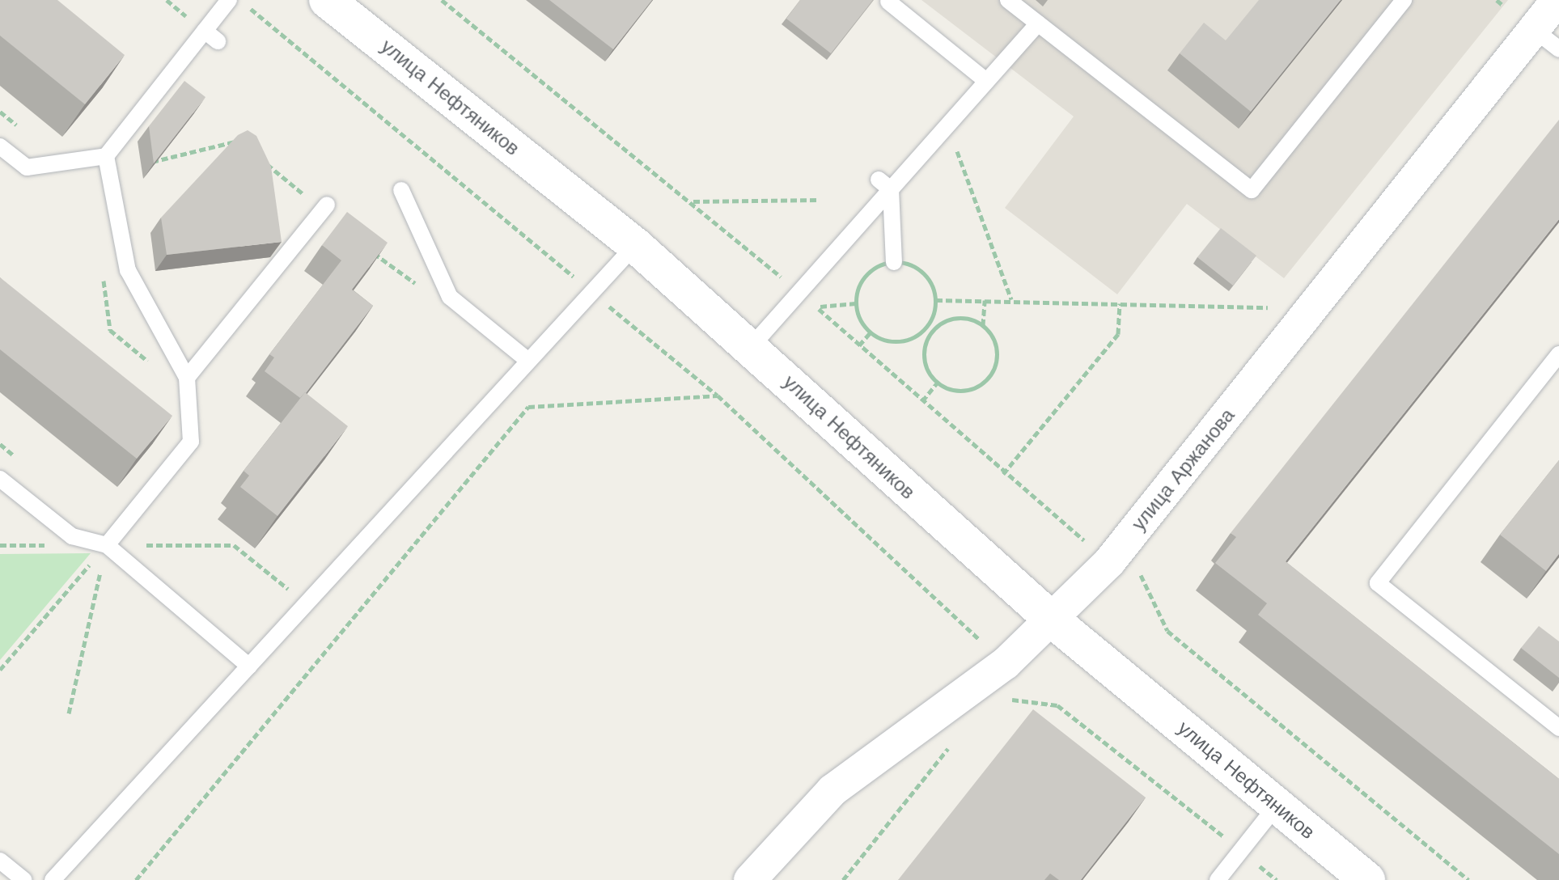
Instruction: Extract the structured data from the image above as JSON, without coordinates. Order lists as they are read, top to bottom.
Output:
{
  "streets": {
    "main road": ["улица Нефтяников"],
    "street": ["улица Аржанова"]
  },
  "crossings": [
    ["улица Нефтяников", "улица Аржанова"]
  ]
}
